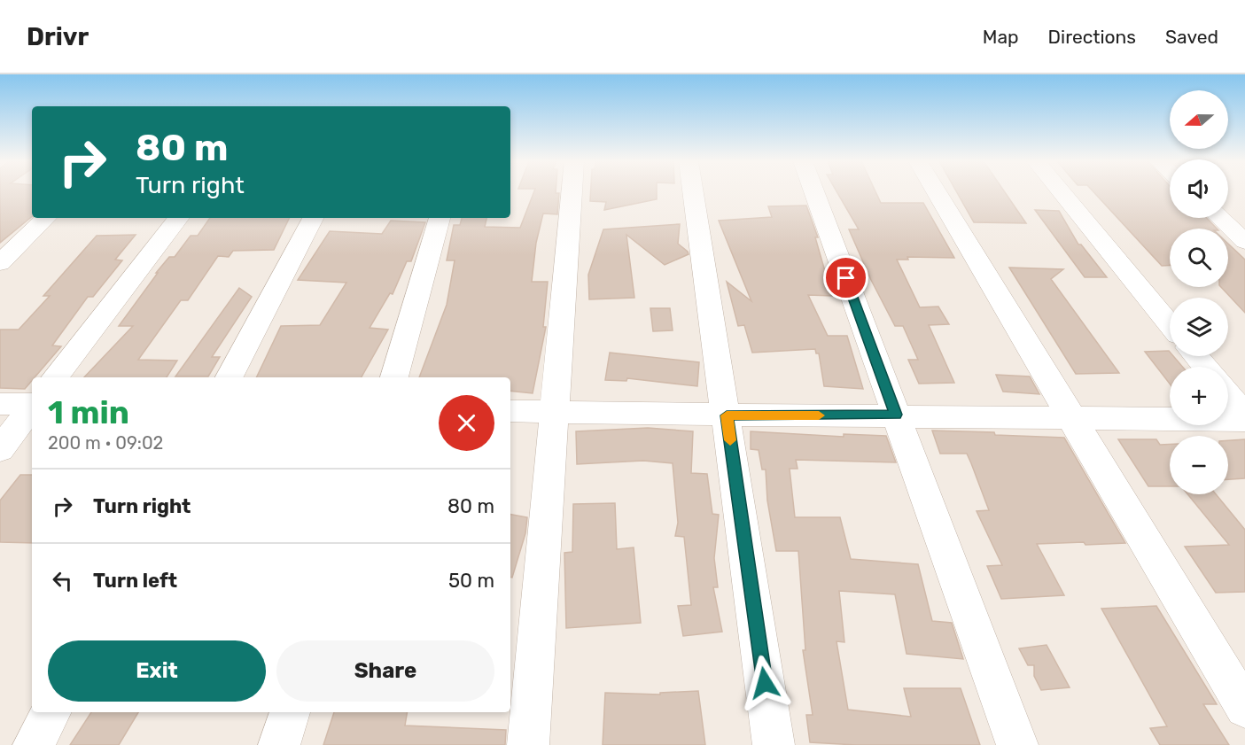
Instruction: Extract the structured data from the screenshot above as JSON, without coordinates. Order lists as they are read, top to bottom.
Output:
{
  "north": "left",
  "page": {
    "header": "Drivr",
    "nav": ["Map", "Directions", "Saved"],
    "map_buttons": ["+", "−"],
    "turn": ["80 m", "Turn right"],
    "heading": ["1 min", "200 m · 09:02"],
    "list": [
      {
        "name": "Turn right",
        "value": "80 m"
      },
      {
        "name": "Turn left",
        "value": "50 m"
      }
    ],
    "buttons": ["Exit", "Share"]
  }
}
